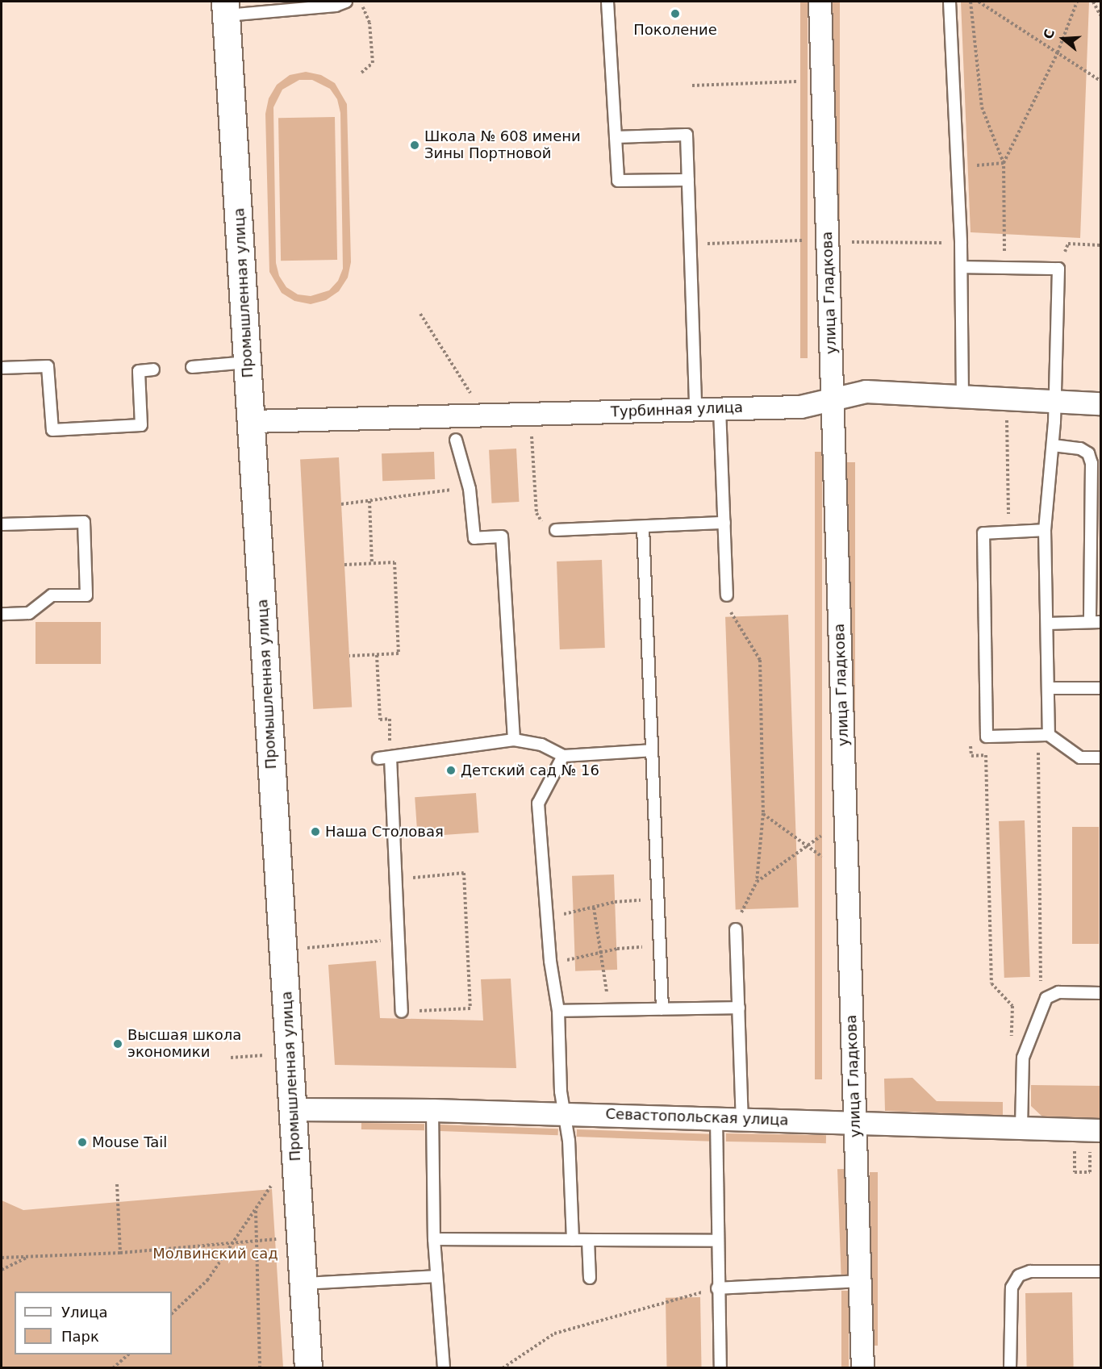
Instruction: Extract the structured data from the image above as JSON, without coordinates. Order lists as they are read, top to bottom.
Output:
{
  "streets": {
    "street": [
      "Промышленная улица",
      "улица Гладкова",
      "Турбинная улица",
      "Севастопольская улица"
    ]
  },
  "crossings": [
    ["Промышленная улица", "Турбинная улица"],
    ["Промышленная улица", "Севастопольская улица"],
    ["улица Гладкова", "Турбинная улица"],
    ["улица Гладкова", "Севастопольская улица"]
  ],
  "parks": ["Молвинский сад"],
  "places": [
    "Поколение",
    "Школа № 608 имени Зины Портновой",
    "Детский сад № 16",
    "Наша Столовая",
    "Высшая школа экономики",
    "Mouse Tail"
  ],
  "legend": ["Улица", "Парк"],
  "north": "left"
}
